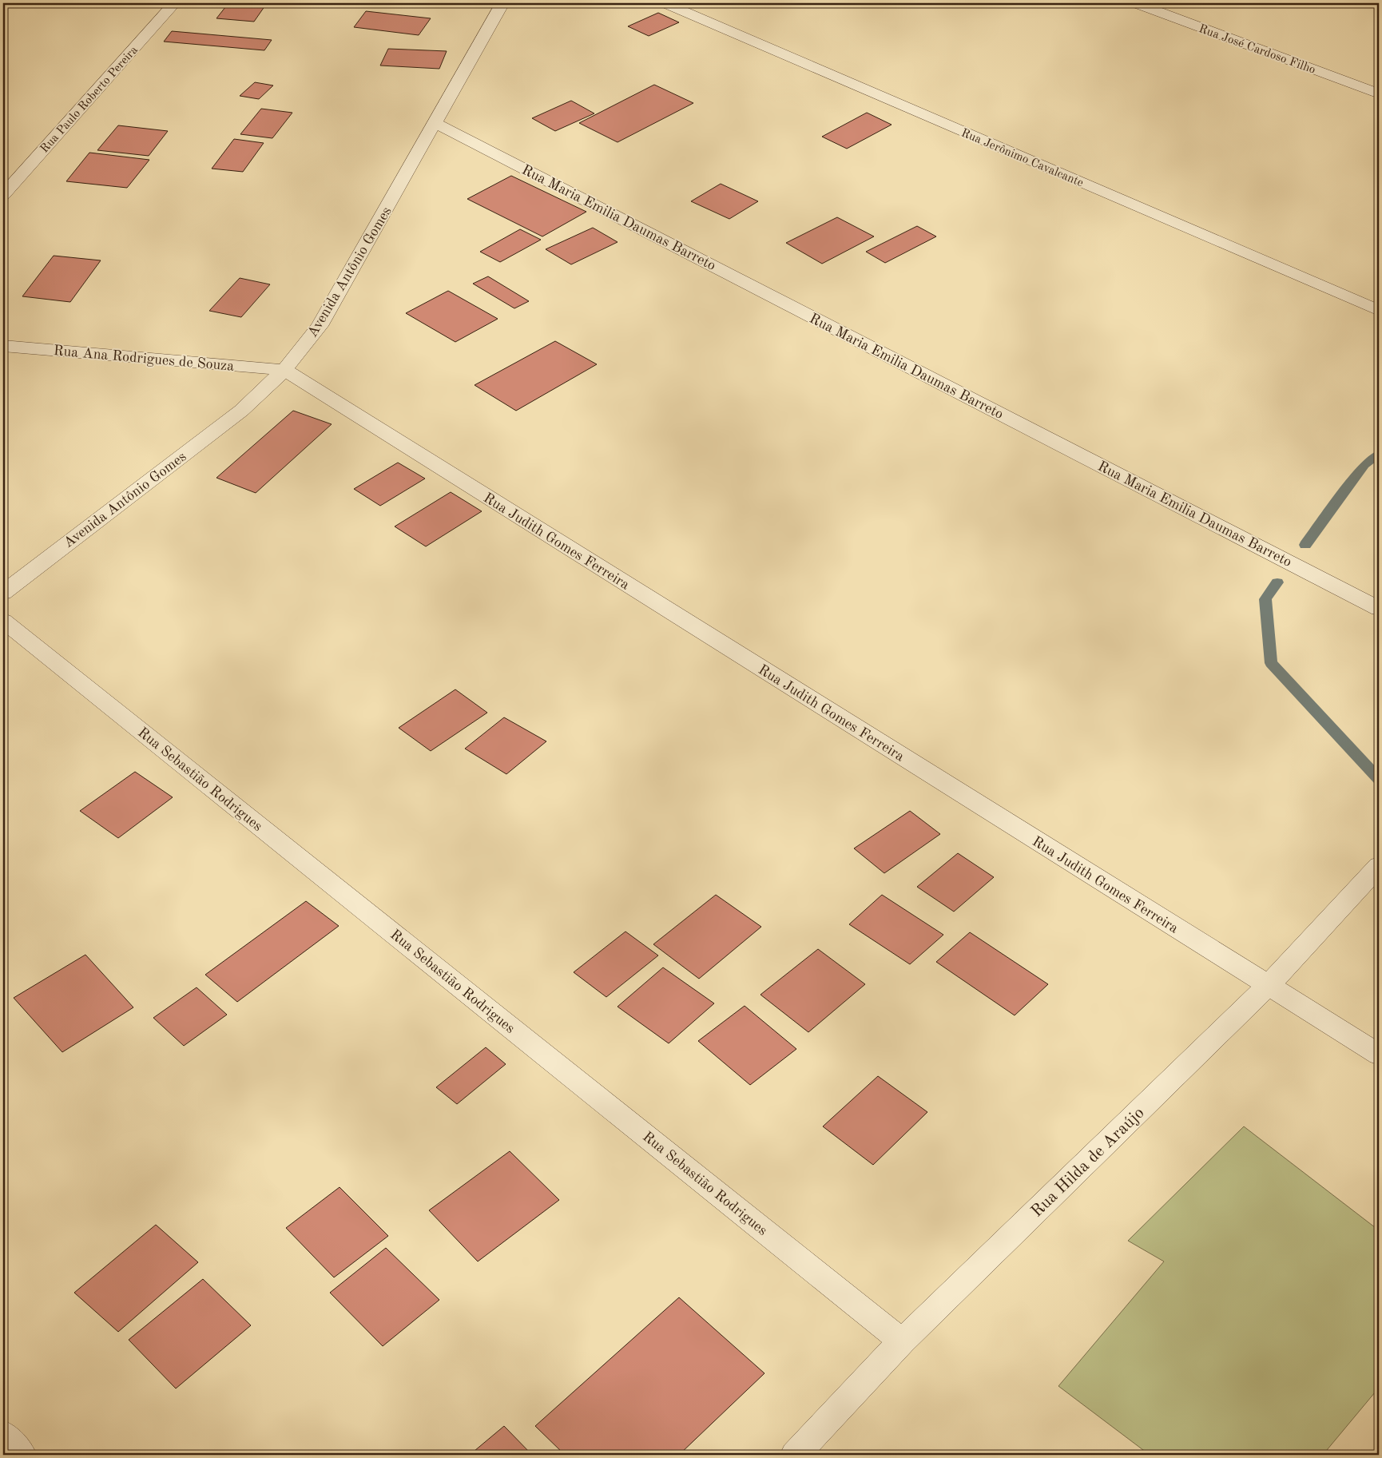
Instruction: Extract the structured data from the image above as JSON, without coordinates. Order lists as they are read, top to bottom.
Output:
{
  "streets": {
    "street": [
      "Rua José Cardoso Filho",
      "Rua Paulo Roberto Pereira",
      "Rua Jerônimo Cavalcante",
      "Rua Maria Emilia Daumas Barreto",
      "Avenida Antônio Gomes",
      "Rua Ana Rodrigues de Souza",
      "Rua Judith Gomes Ferreira",
      "Rua Sebastião Rodrigues",
      "Rua Hilda de Araújo"
    ]
  },
  "crossings": [
    ["Rua Maria Emilia Daumas Barreto", "Avenida Antônio Gomes"],
    ["Avenida Antônio Gomes", "Rua Ana Rodrigues de Souza"],
    ["Avenida Antônio Gomes", "Rua Judith Gomes Ferreira"],
    ["Rua Ana Rodrigues de Souza", "Rua Judith Gomes Ferreira"],
    ["Rua Judith Gomes Ferreira", "Rua Hilda de Araújo"],
    ["Rua Sebastião Rodrigues", "Rua Hilda de Araújo"]
  ]
}
